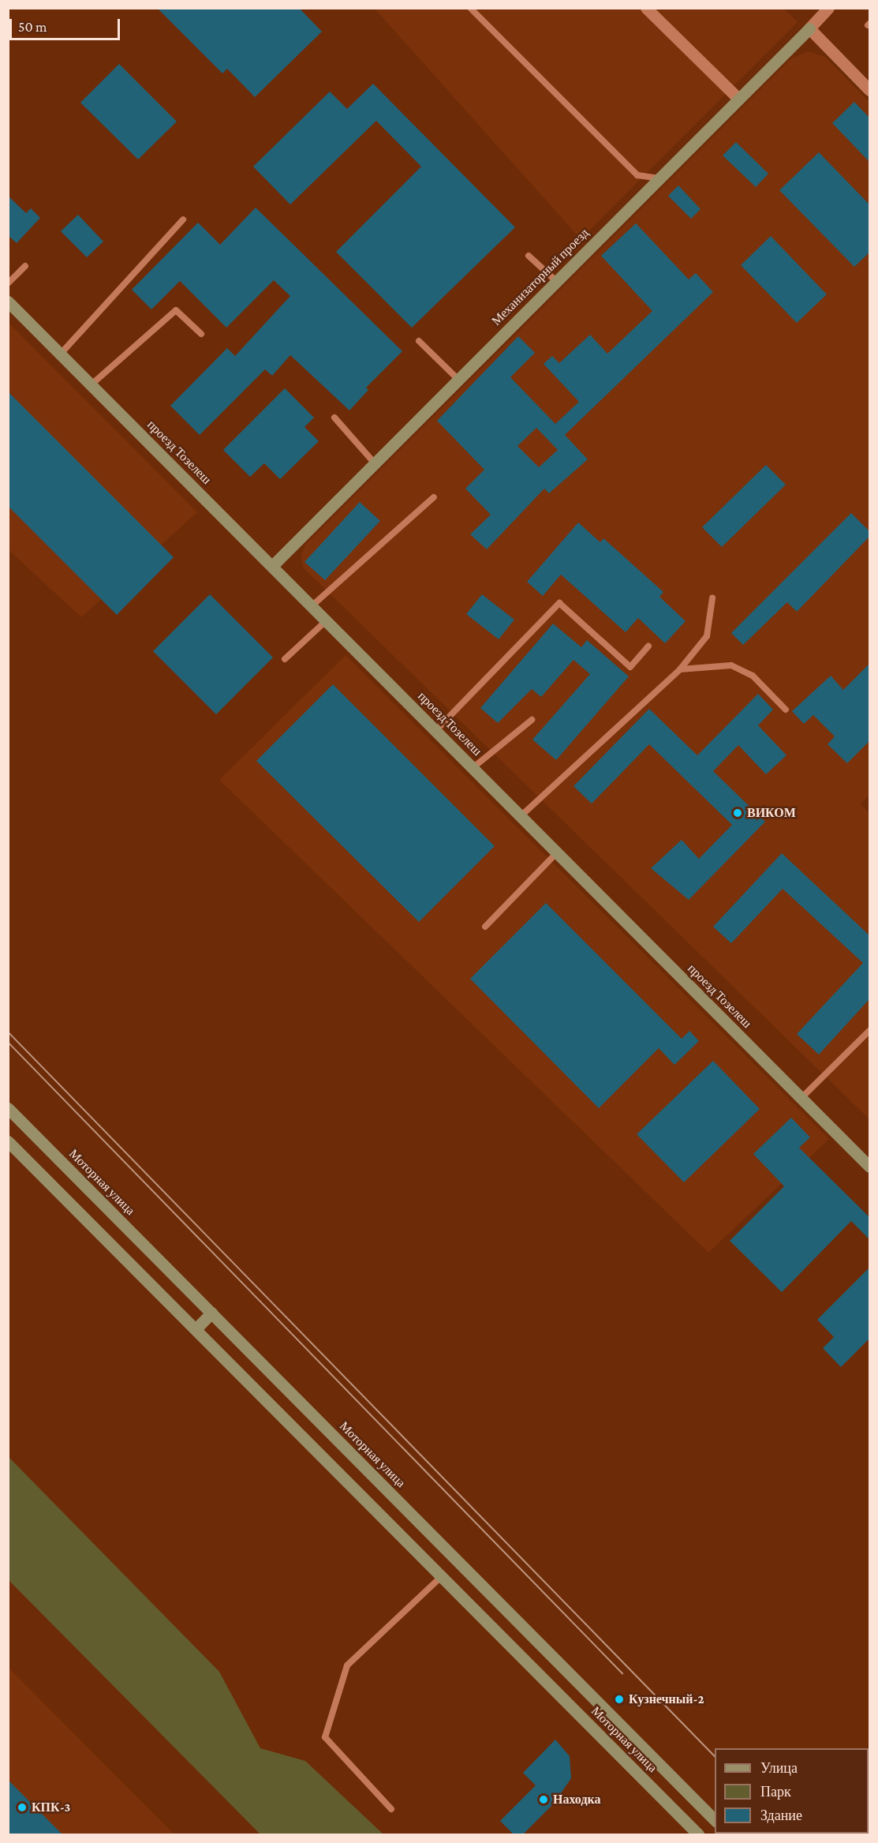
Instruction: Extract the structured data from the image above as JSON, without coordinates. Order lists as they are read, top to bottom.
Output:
{
  "streets": {
    "street": ["Механизаторный проезд", "проезд Тозелеш", "Моторная улица"]
  },
  "crossings": [
    ["Механизаторный проезд", "проезд Тозелеш"]
  ],
  "places": [
    "ВИКОМ",
    "Кузнечный-2",
    "Находка",
    "КПК-3"
  ],
  "legend": ["Улица", "Парк", "Здание"],
  "scale_bar": "50 m"
}
